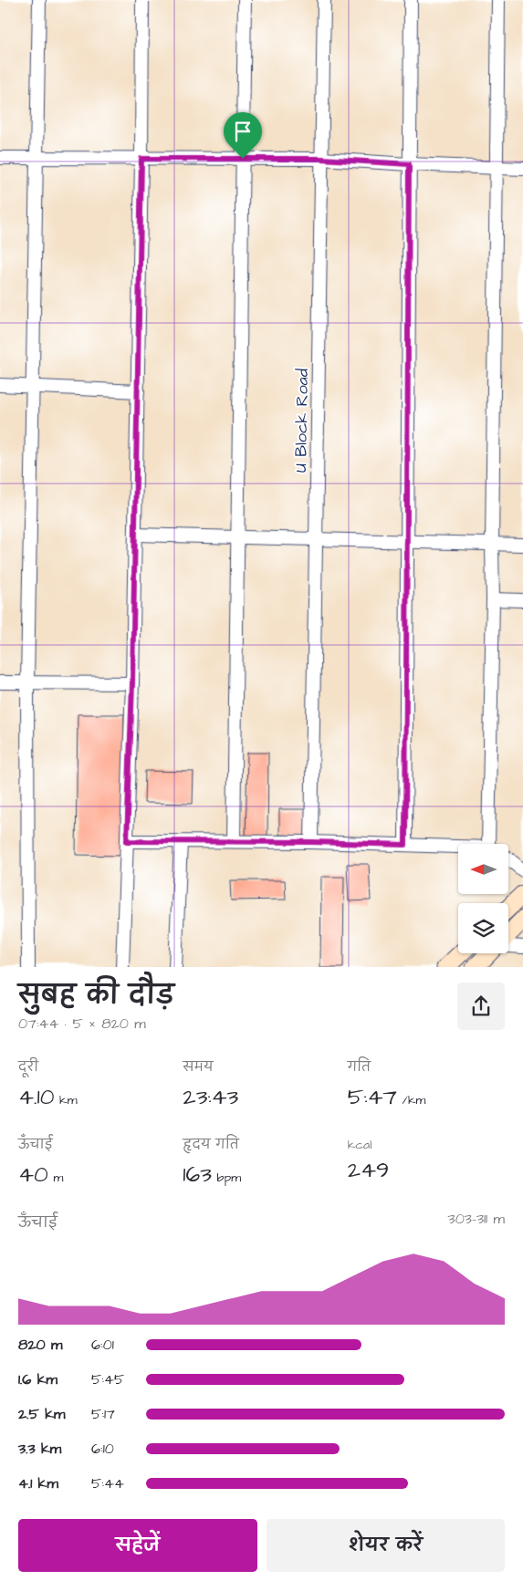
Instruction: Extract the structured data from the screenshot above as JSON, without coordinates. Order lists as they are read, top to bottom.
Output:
{
  "streets": {
    "street": ["U Block Road"]
  },
  "north": "left",
  "page": {
    "heading": ["सुबह की दौड़", "07:44 · 5 × 820 m"],
    "stats": [
      ["दूरी", "4.10 km"],
      ["समय", "23:43"],
      ["गति", "5:47 /km"],
      ["ऊँचाई", "40 m"],
      ["हृदय गति", "163 bpm"],
      ["kcal", "249"]
    ],
    "chart": ["ऊँचाई", "303–311 m"],
    "list": [
      {
        "name": "820 m",
        "note": "6:01"
      },
      {
        "name": "1.6 km",
        "note": "5:45"
      },
      {
        "name": "2.5 km",
        "note": "5:17"
      },
      {
        "name": "3.3 km",
        "note": "6:10"
      },
      {
        "name": "4.1 km",
        "note": "5:44"
      }
    ],
    "buttons": ["सहेजें", "शेयर करें"]
  }
}
